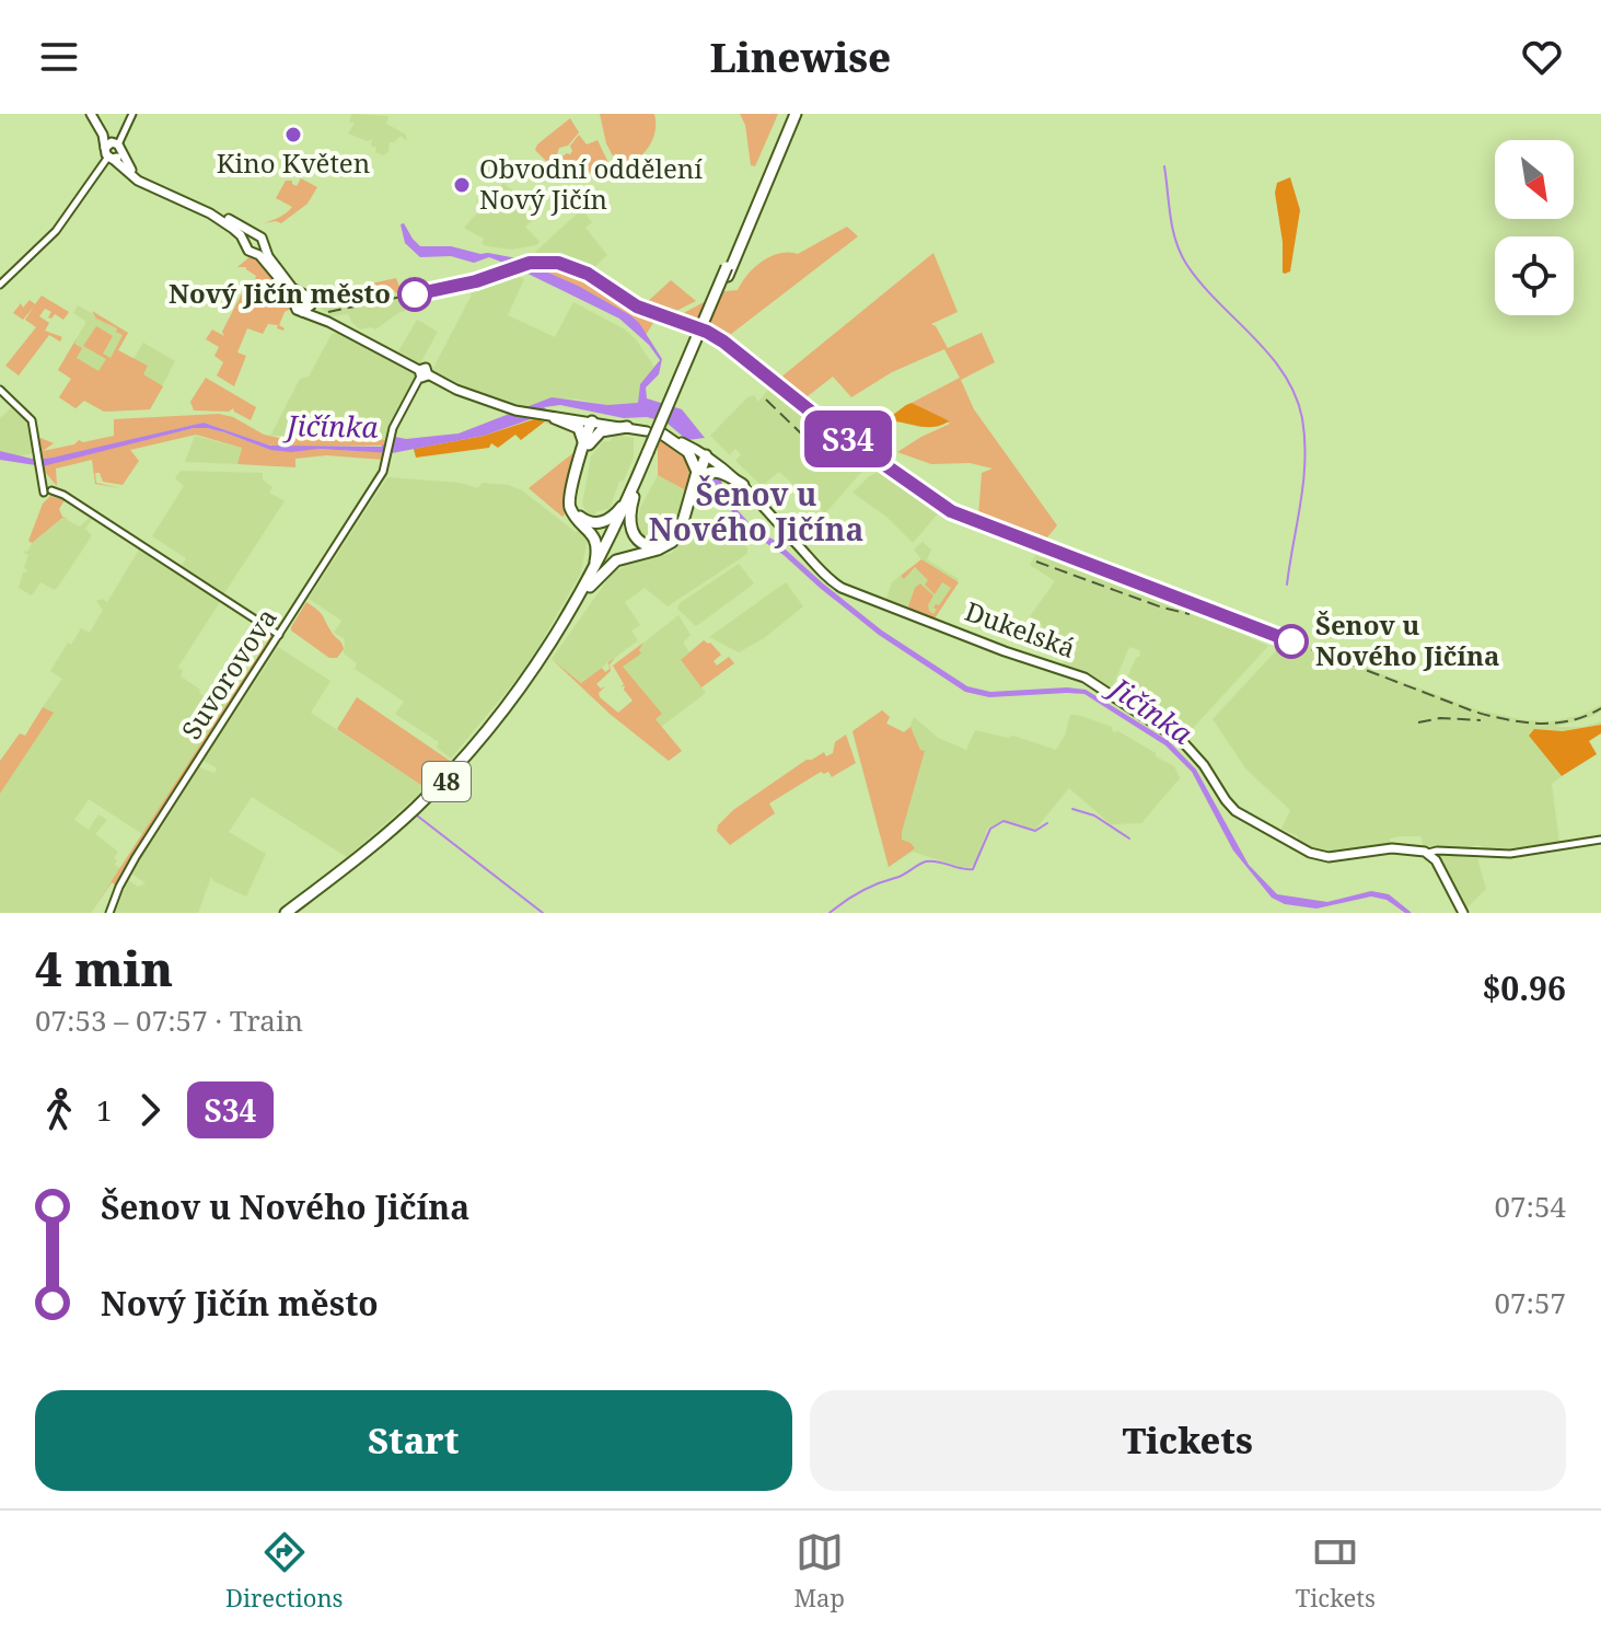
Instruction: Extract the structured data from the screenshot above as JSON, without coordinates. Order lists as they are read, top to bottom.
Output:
{
  "streets": {
    "highway": ["48"],
    "main road": ["Dukelská"],
    "street": ["Suvorovova"]
  },
  "districts": ["Šenov u Nového Jičína"],
  "water": ["Jičínka"],
  "places": [
    "Kino Květen",
    "Obvodní oddělení Nový Jičín",
    "Nový Jičín město",
    "Šenov u Nového Jičína"
  ],
  "north": "bottom right",
  "page": {
    "header": "Linewise",
    "on_map": "S34",
    "heading": ["4 min", "07:53 – 07:57 · Train", "$0.96"],
    "legs": ["1", "S34"],
    "list": [
      {
        "name": "Šenov u Nového Jičína",
        "value": "07:54"
      },
      {
        "name": "Nový Jičín město",
        "value": "07:57"
      }
    ],
    "buttons": ["Start", "Tickets"],
    "tabs": ["Directions", "Map", "Tickets"]
  }
}
